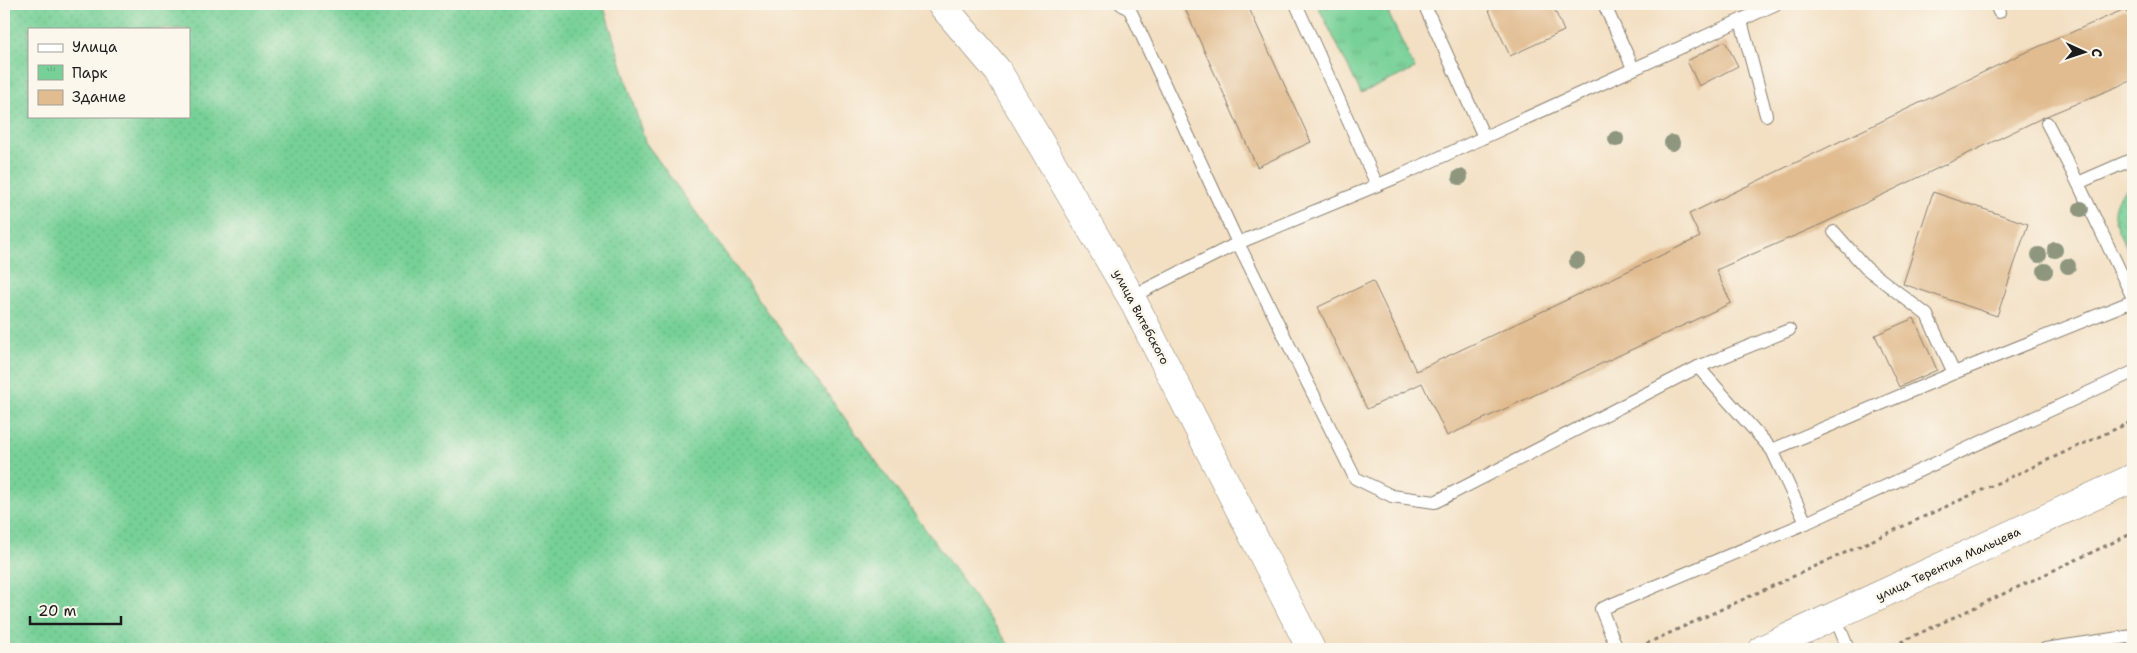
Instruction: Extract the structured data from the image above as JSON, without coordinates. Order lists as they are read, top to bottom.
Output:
{
  "streets": {
    "street": ["улица Витебского", "улица Терентия Мальцева"]
  },
  "legend": ["Улица", "Парк", "Здание"],
  "scale_bar": "20 m",
  "north": "right"
}
